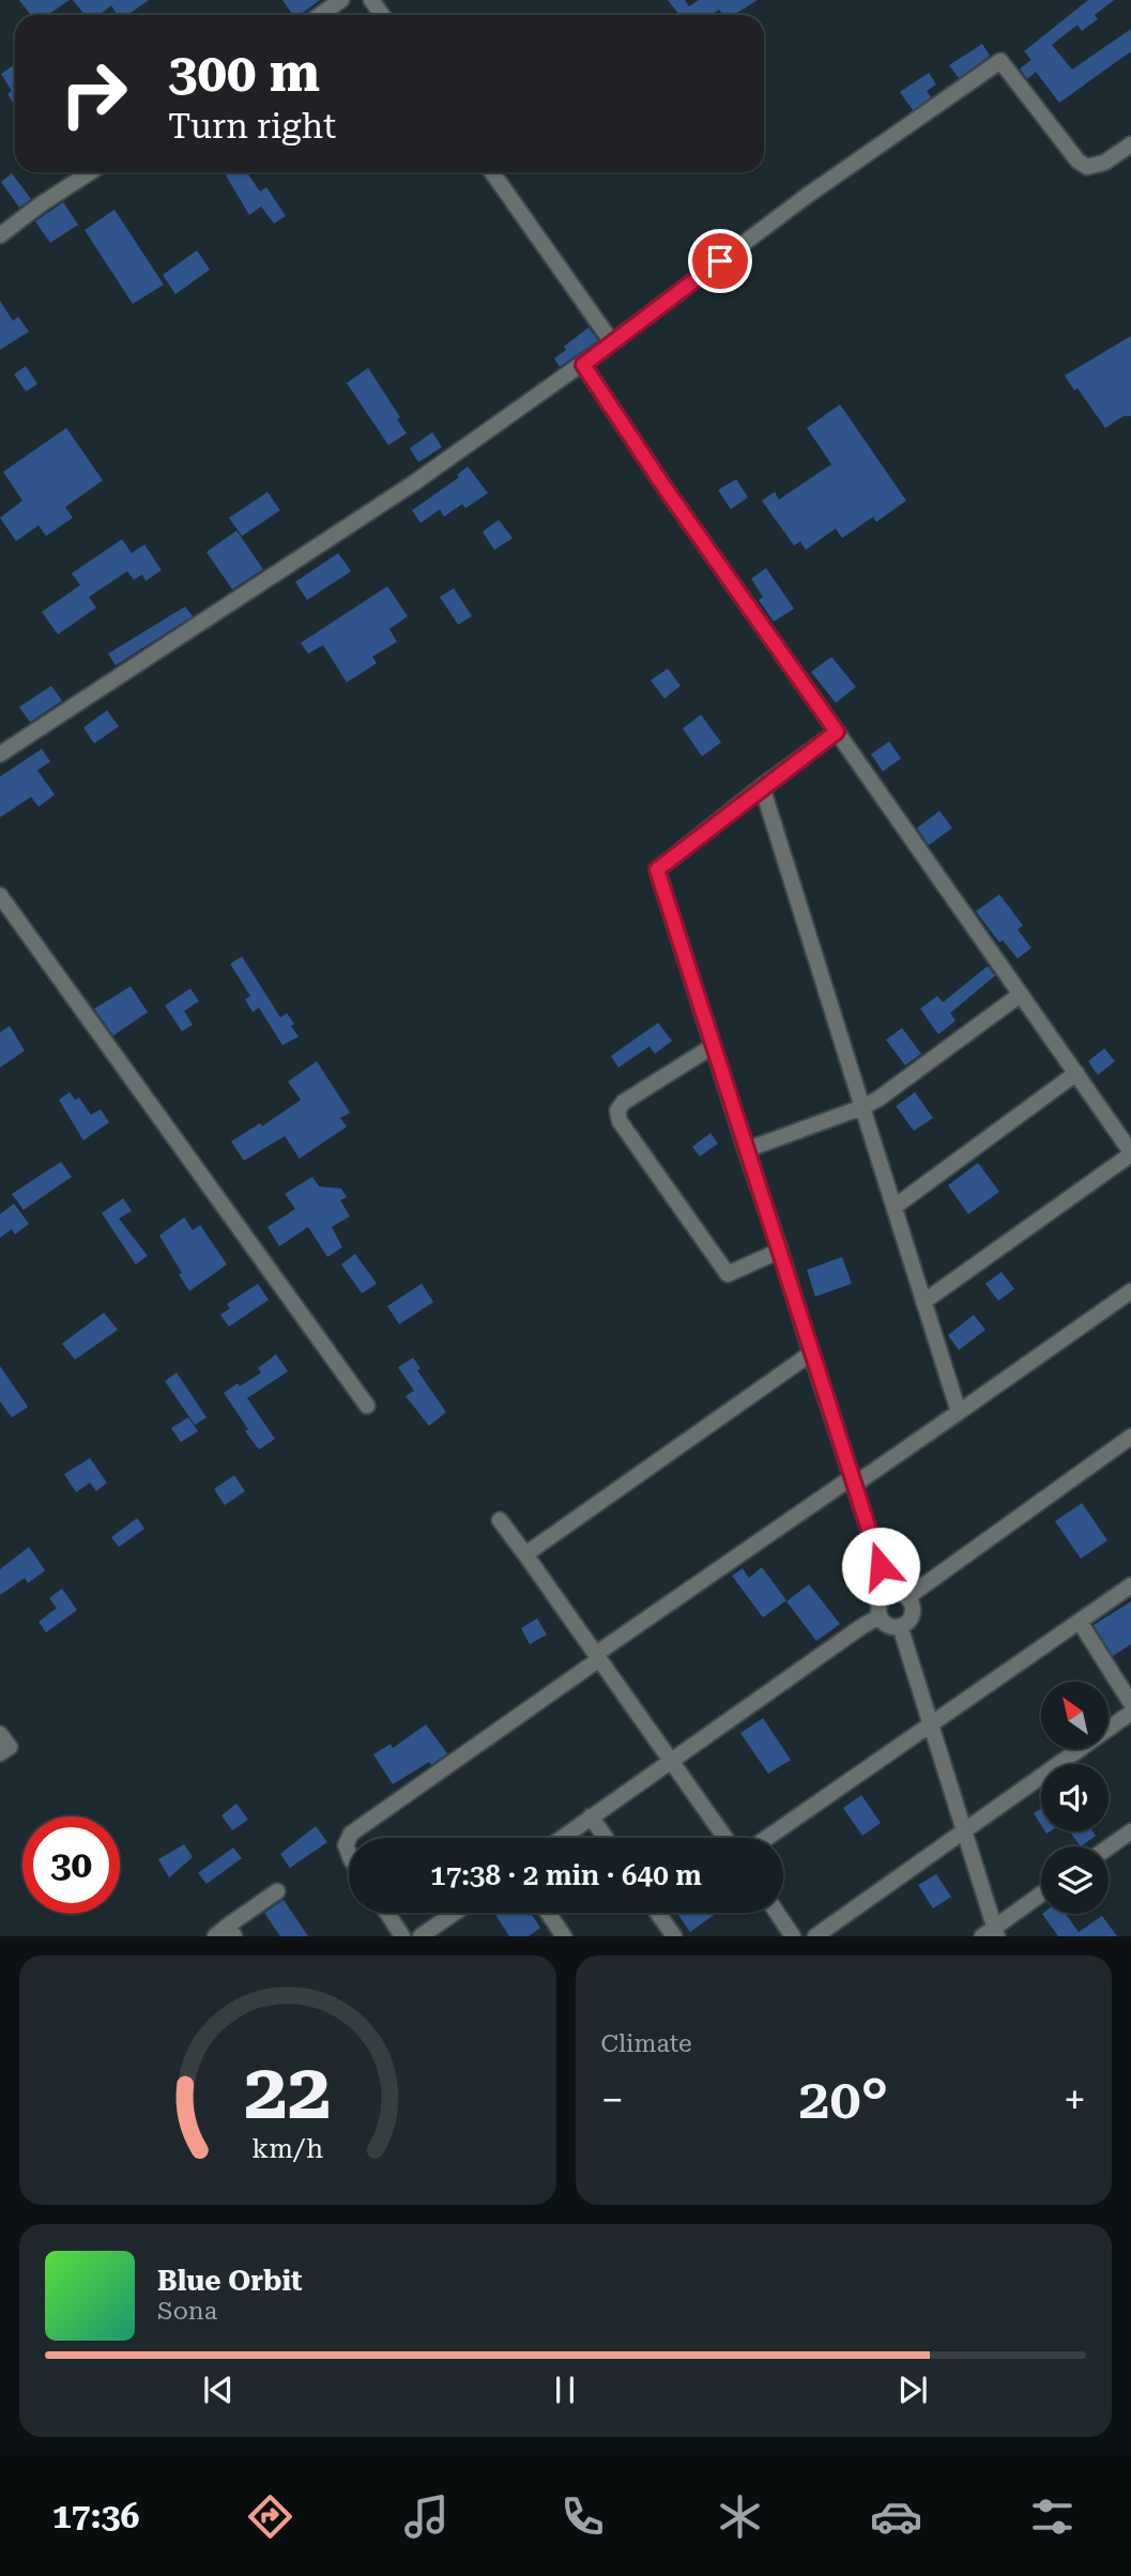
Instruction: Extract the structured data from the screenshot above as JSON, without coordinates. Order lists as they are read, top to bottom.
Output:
{
  "north": "top left",
  "page": {
    "turn": ["300 m", "Turn right"],
    "limit": "30",
    "trip": "17:38 · 2 min · 640 m",
    "tile": "Climate",
    "heat": ["−", "20°", "+"],
    "song": ["Blue Orbit", "Sona"],
    "tabs": "17:36",
    "gauge": ["22", "km/h"]
  }
}
